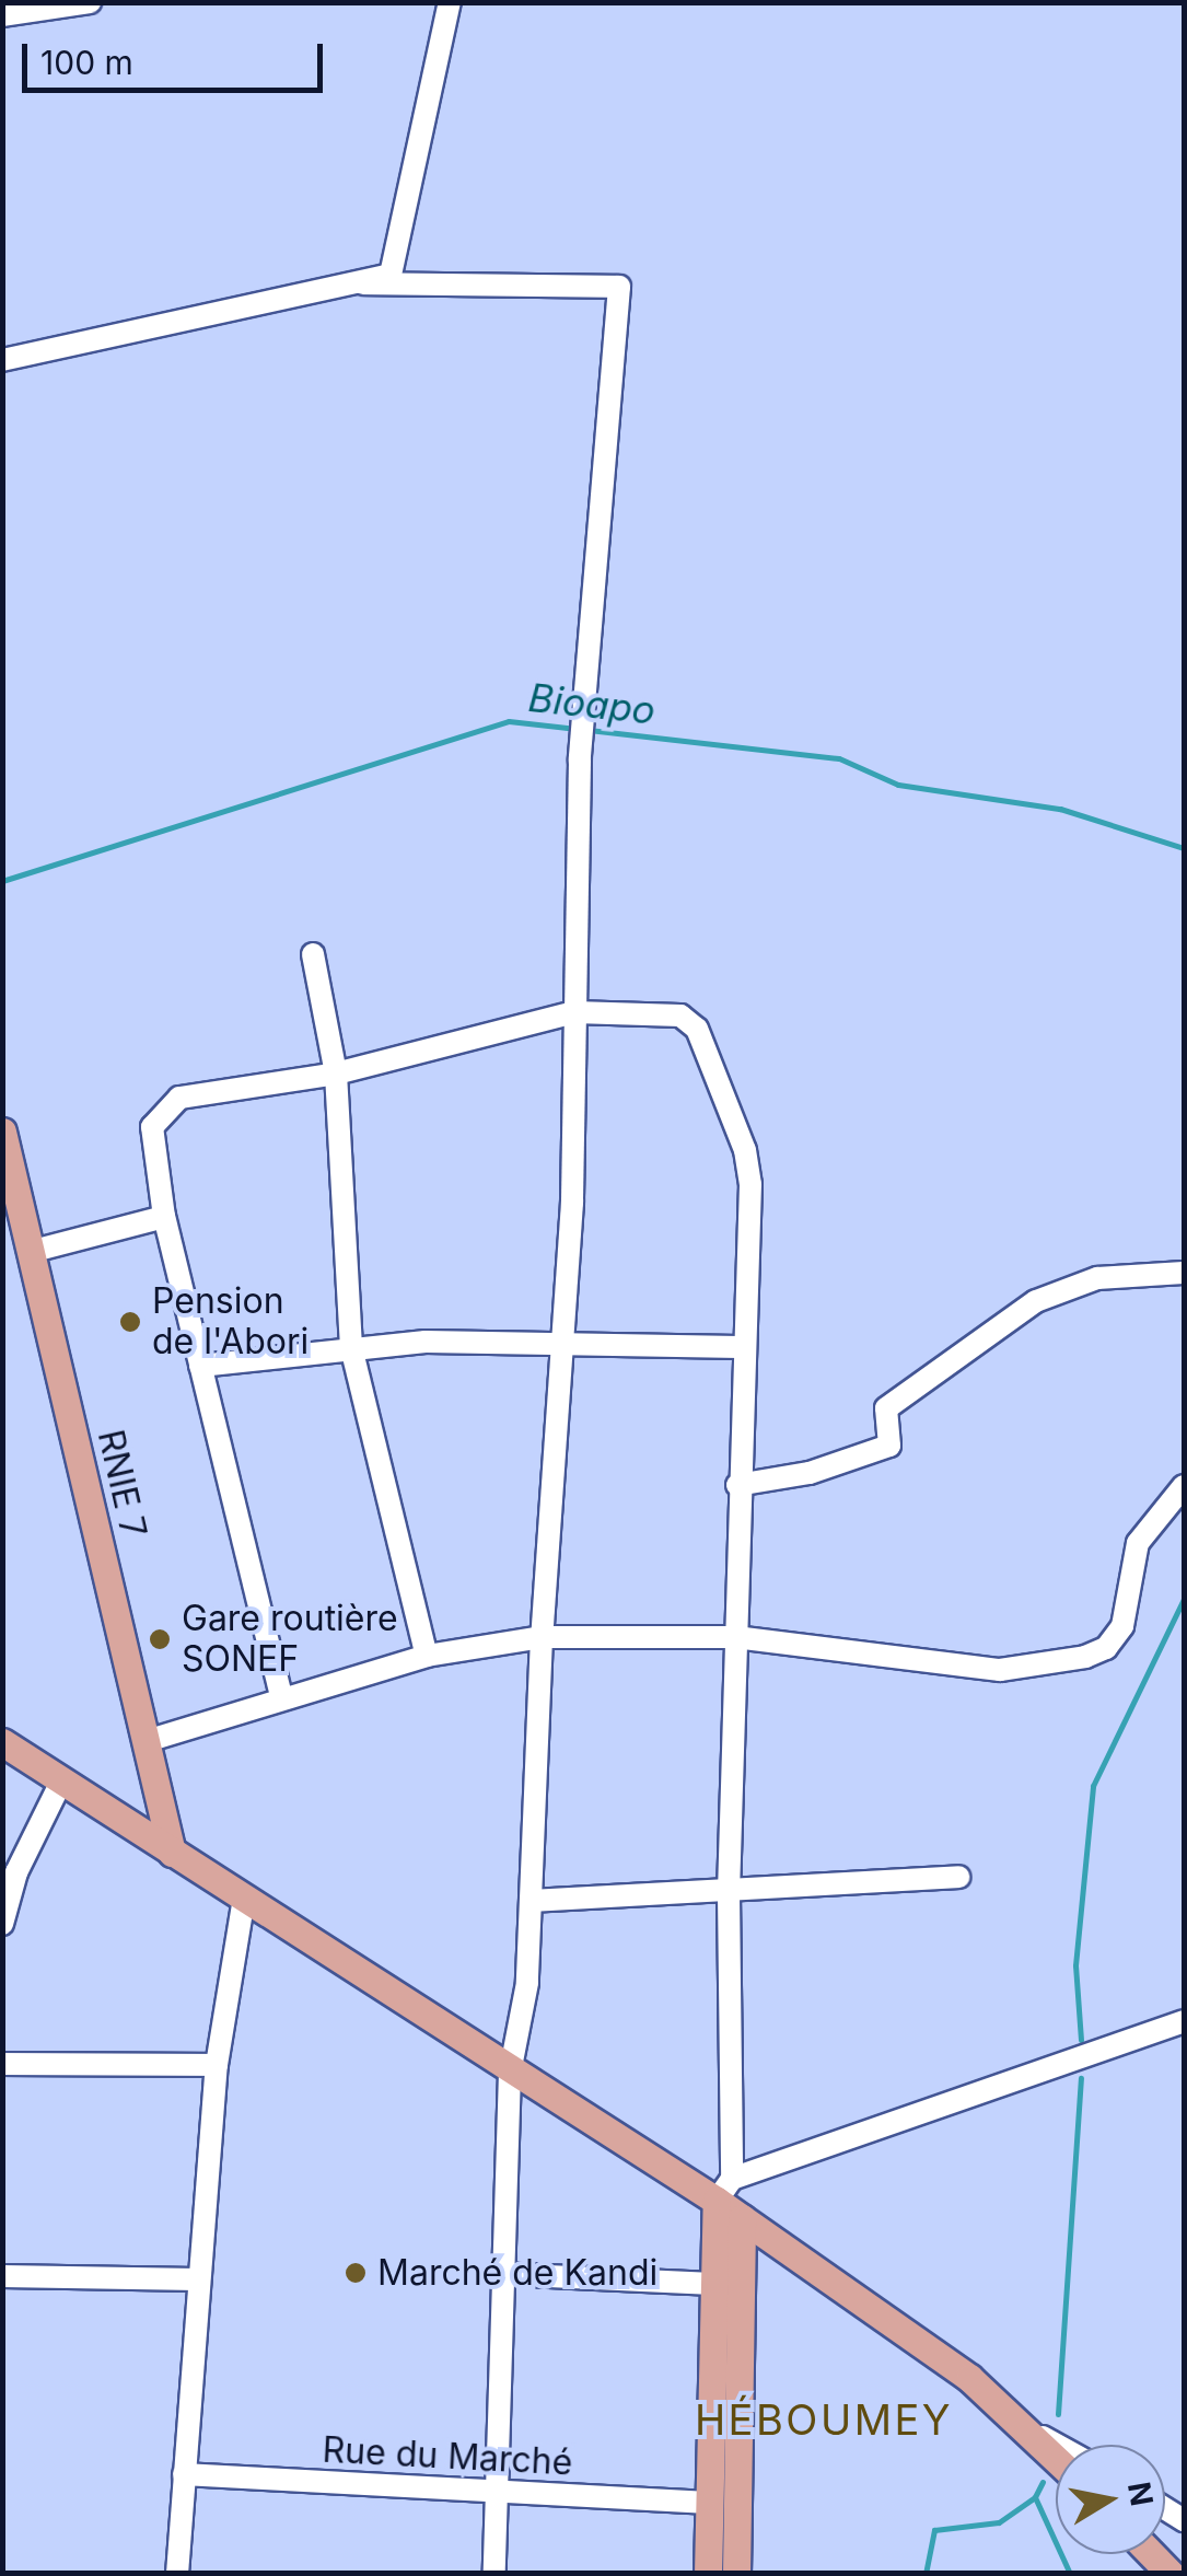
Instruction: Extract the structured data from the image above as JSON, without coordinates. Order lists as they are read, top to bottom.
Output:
{
  "streets": {
    "main road": ["RNIE 7"],
    "street": ["Rue du Marché"]
  },
  "districts": ["HÉBOUMEY"],
  "water": ["Bioapo"],
  "places": ["Pension de l'Abori", "Gare routière SONEF", "Marché de Kandi"],
  "scale_bar": "100 m",
  "north": "right"
}
